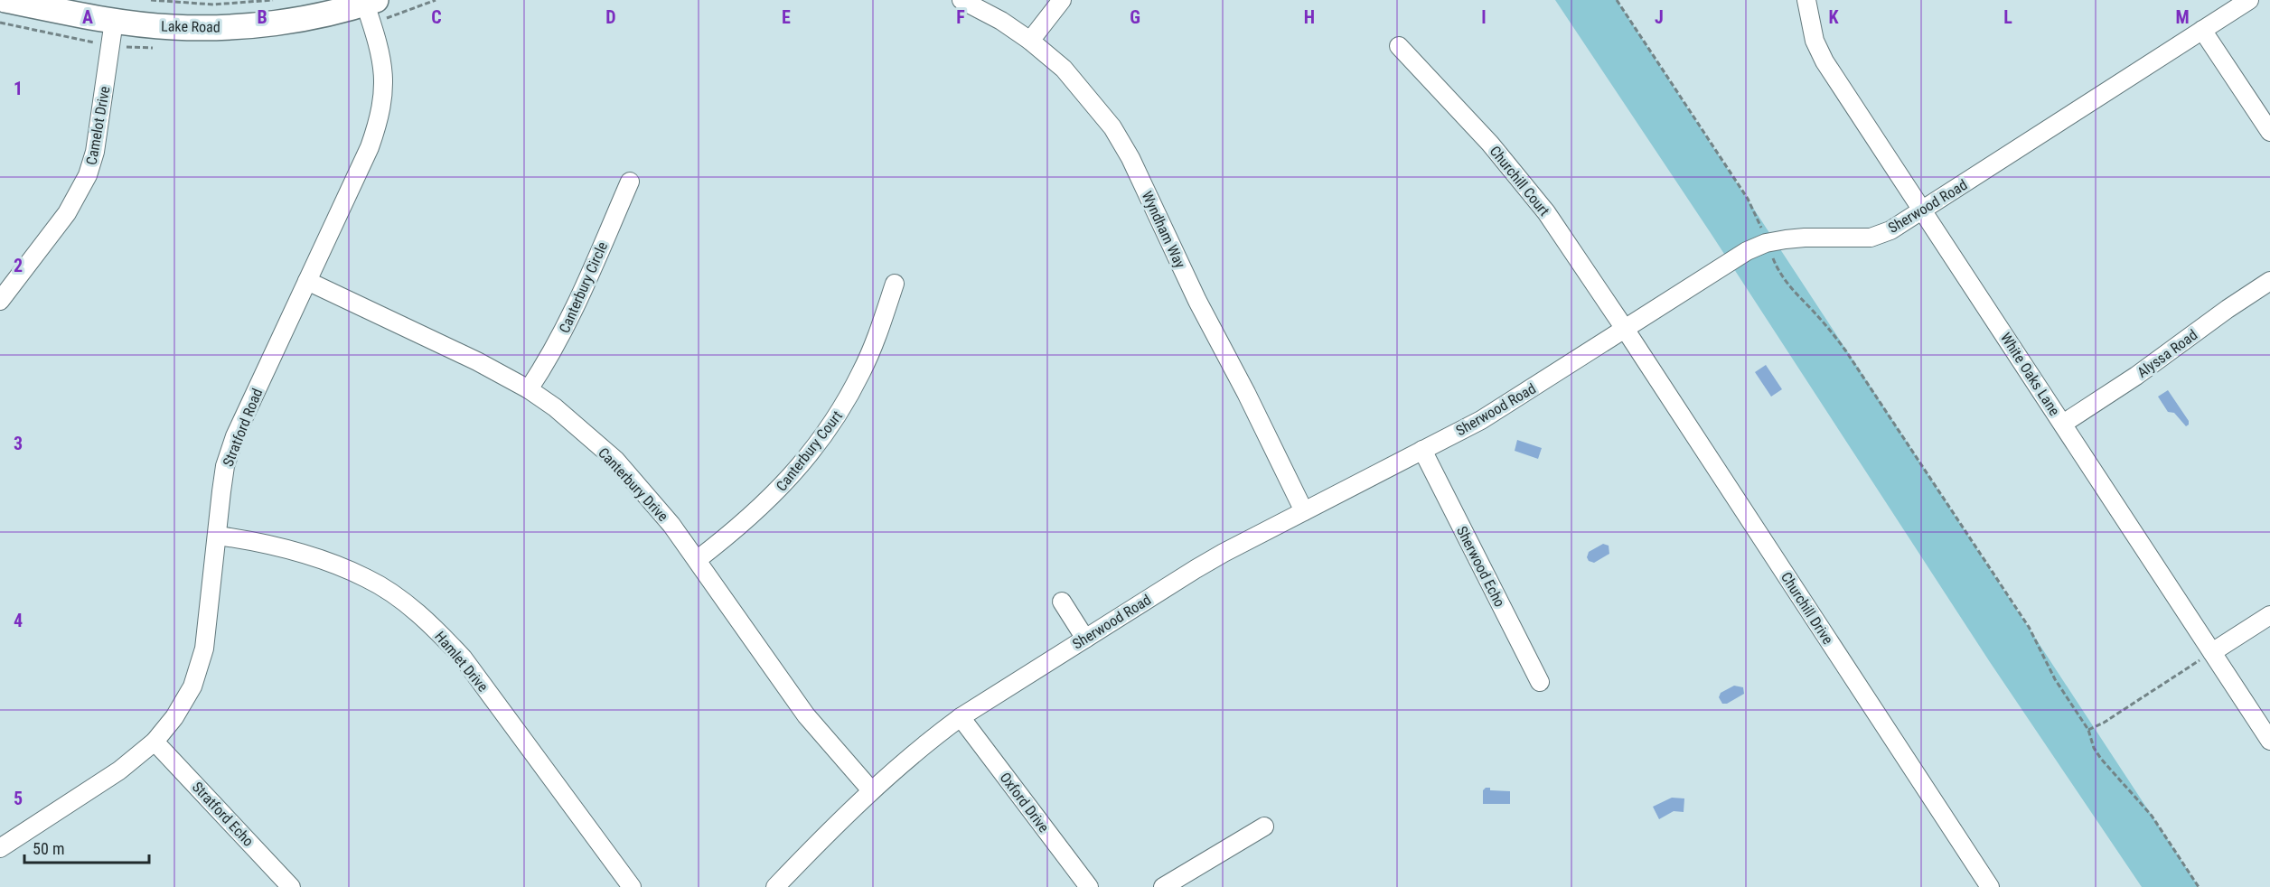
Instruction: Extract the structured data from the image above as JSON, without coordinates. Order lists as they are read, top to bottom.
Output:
{
  "streets": {
    "street": [
      "Lake Road",
      "Camelot Drive",
      "Churchill Court",
      "Sherwood Road",
      "Wyndham Way",
      "Canterbury Circle",
      "Alyssa Road",
      "White Oaks Lane",
      "Stratford Road",
      "Canterbury Court",
      "Canterbury Drive",
      "Sherwood Echo",
      "Churchill Drive",
      "Hamlet Drive",
      "Oxford Drive",
      "Stratford Echo"
    ]
  },
  "crossings": [
    ["Lake Road", "Camelot Drive"],
    ["Lake Road", "Stratford Road"],
    ["Churchill Court", "Sherwood Road"],
    ["Churchill Court", "Churchill Drive"],
    ["Sherwood Road", "Wyndham Way"],
    ["Sherwood Road", "White Oaks Lane"],
    ["Sherwood Road", "Canterbury Drive"],
    ["Sherwood Road", "Sherwood Echo"],
    ["Sherwood Road", "Churchill Drive"],
    ["Sherwood Road", "Oxford Drive"],
    ["Canterbury Circle", "Canterbury Drive"],
    ["Alyssa Road", "White Oaks Lane"],
    ["Stratford Road", "Canterbury Drive"],
    ["Stratford Road", "Hamlet Drive"],
    ["Stratford Road", "Stratford Echo"],
    ["Canterbury Court", "Canterbury Drive"]
  ],
  "scale_bar": "50 m",
  "grid": {
    "columns": [
      "A",
      "B",
      "C",
      "D",
      "E",
      "F",
      "G",
      "H",
      "I",
      "J",
      "K",
      "L",
      "M"
    ],
    "rows": [
      "1",
      "2",
      "3",
      "4",
      "5"
    ]
  }
}
